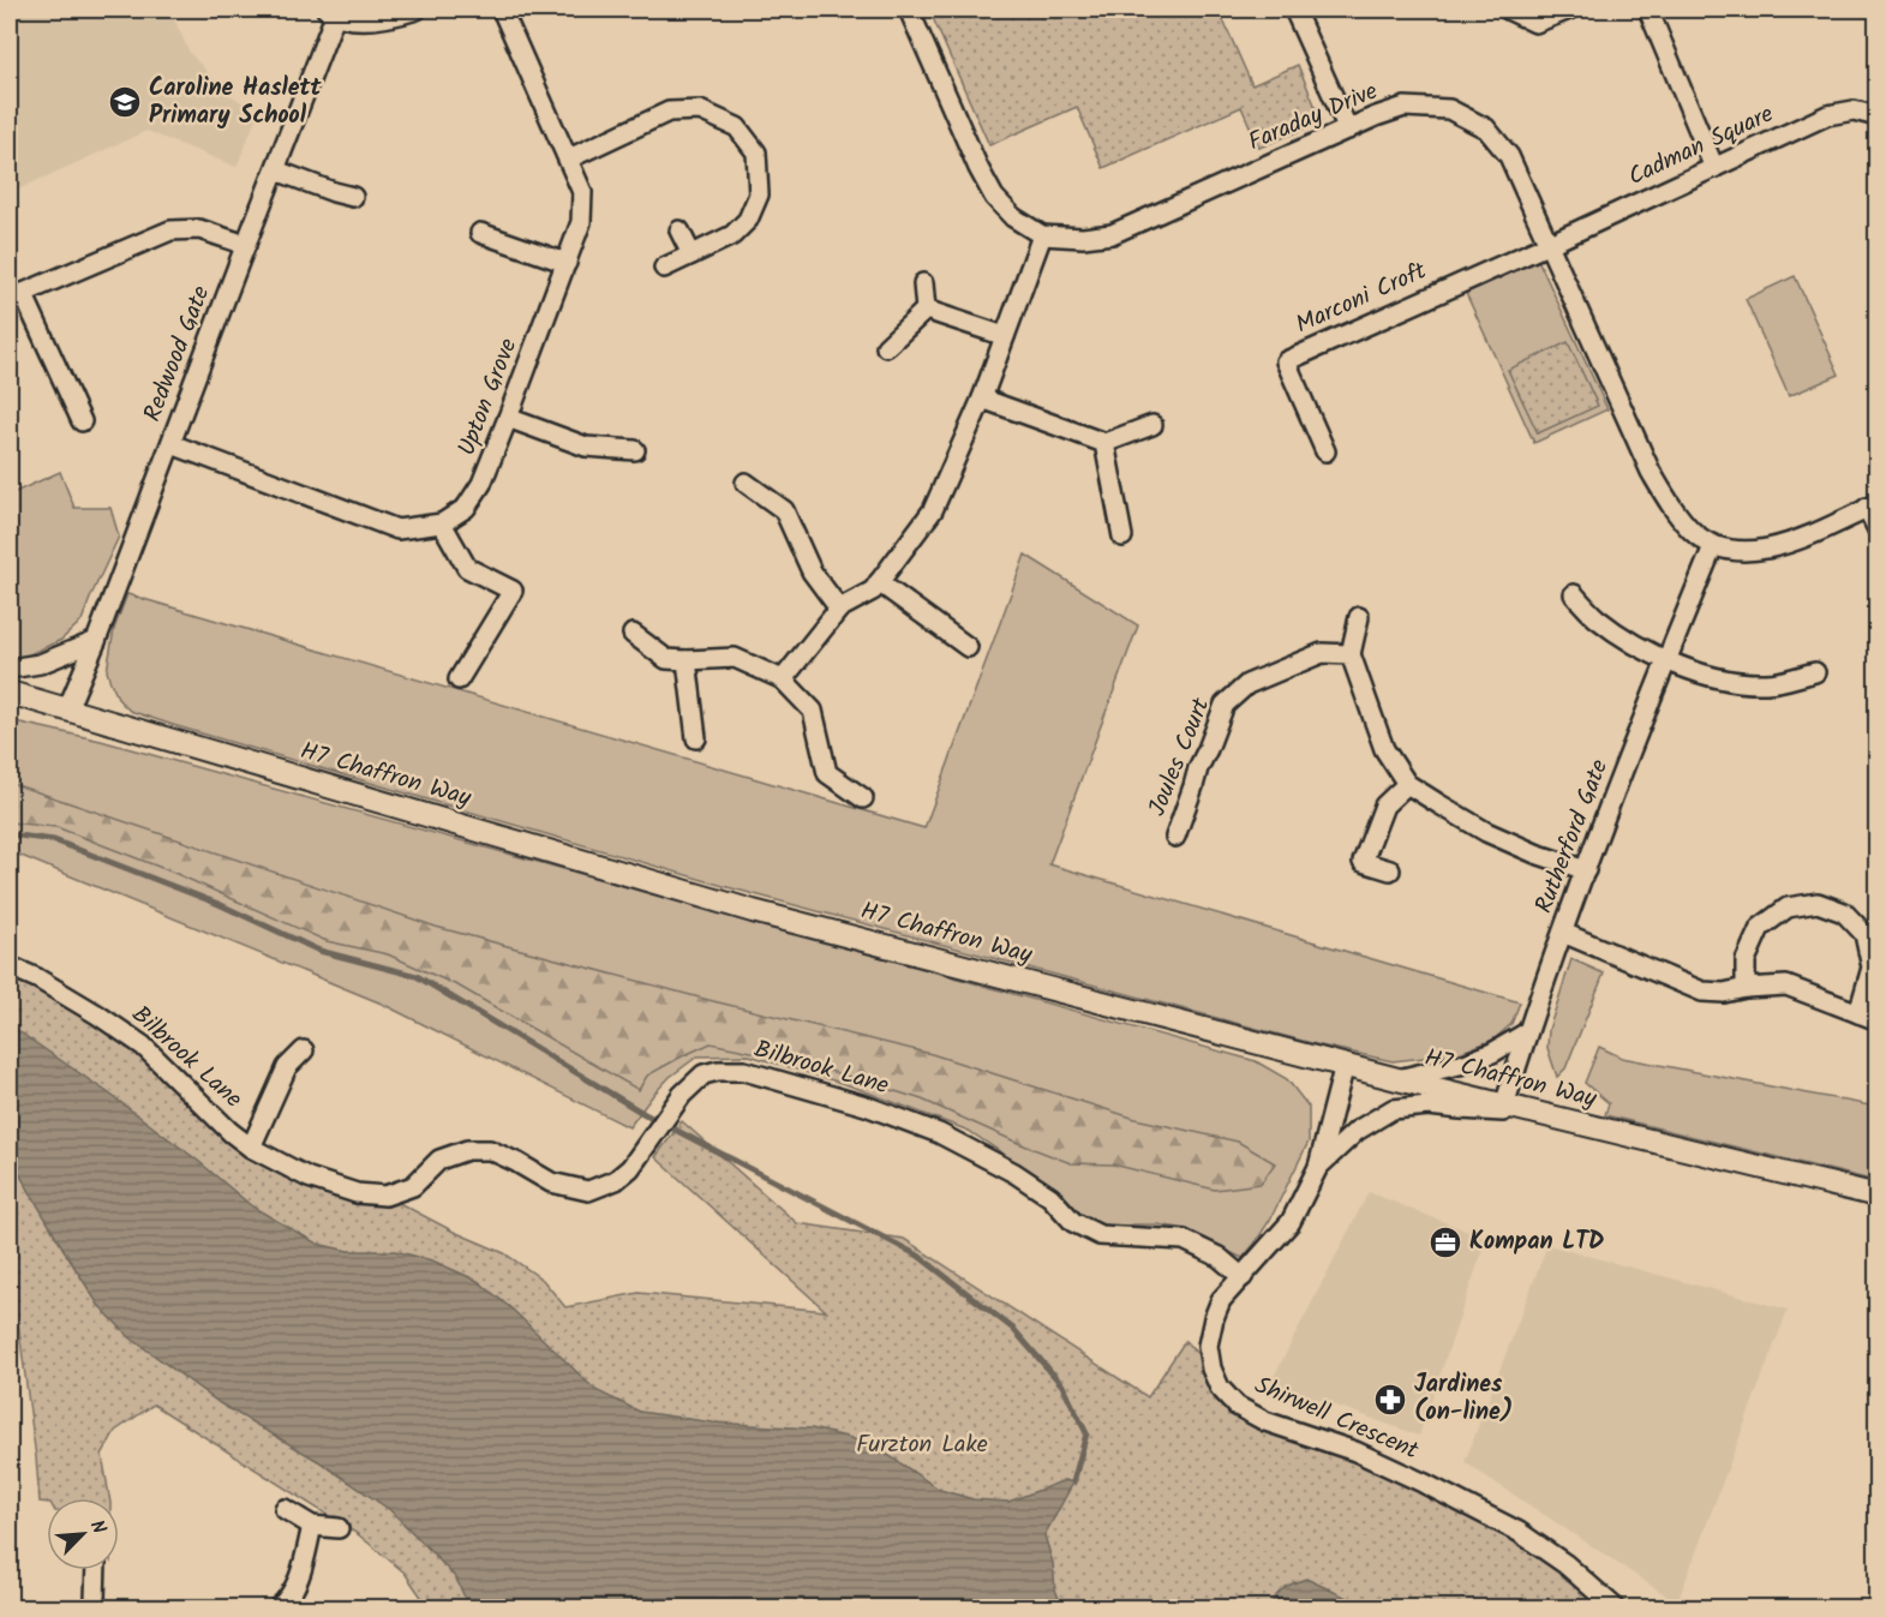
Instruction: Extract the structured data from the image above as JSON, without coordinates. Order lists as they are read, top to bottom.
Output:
{
  "streets": {
    "street": [
      "Faraday Drive",
      "Cadman Square",
      "Marconi Croft",
      "Redwood Gate",
      "Upton Grove",
      "Joules Court",
      "H7 Chaffron Way",
      "Rutherford Gate",
      "Bilbrook Lane",
      "Shirwell Crescent"
    ]
  },
  "crossings": [
    ["Faraday Drive", "Cadman Square"],
    ["Faraday Drive", "Marconi Croft"],
    ["Faraday Drive", "Rutherford Gate"],
    ["Cadman Square", "Marconi Croft"],
    ["Redwood Gate", "Upton Grove"],
    ["Redwood Gate", "H7 Chaffron Way"],
    ["H7 Chaffron Way", "Rutherford Gate"],
    ["H7 Chaffron Way", "Shirwell Crescent"],
    ["Bilbrook Lane", "Shirwell Crescent"]
  ],
  "parks": ["Furzton Lake"],
  "places": {
    "school or university": ["Caroline Haslett Primary School"],
    "office": ["Kompan LTD"],
    "pharmacy": ["Jardines (on-line)"]
  },
  "north": "top right"
}
